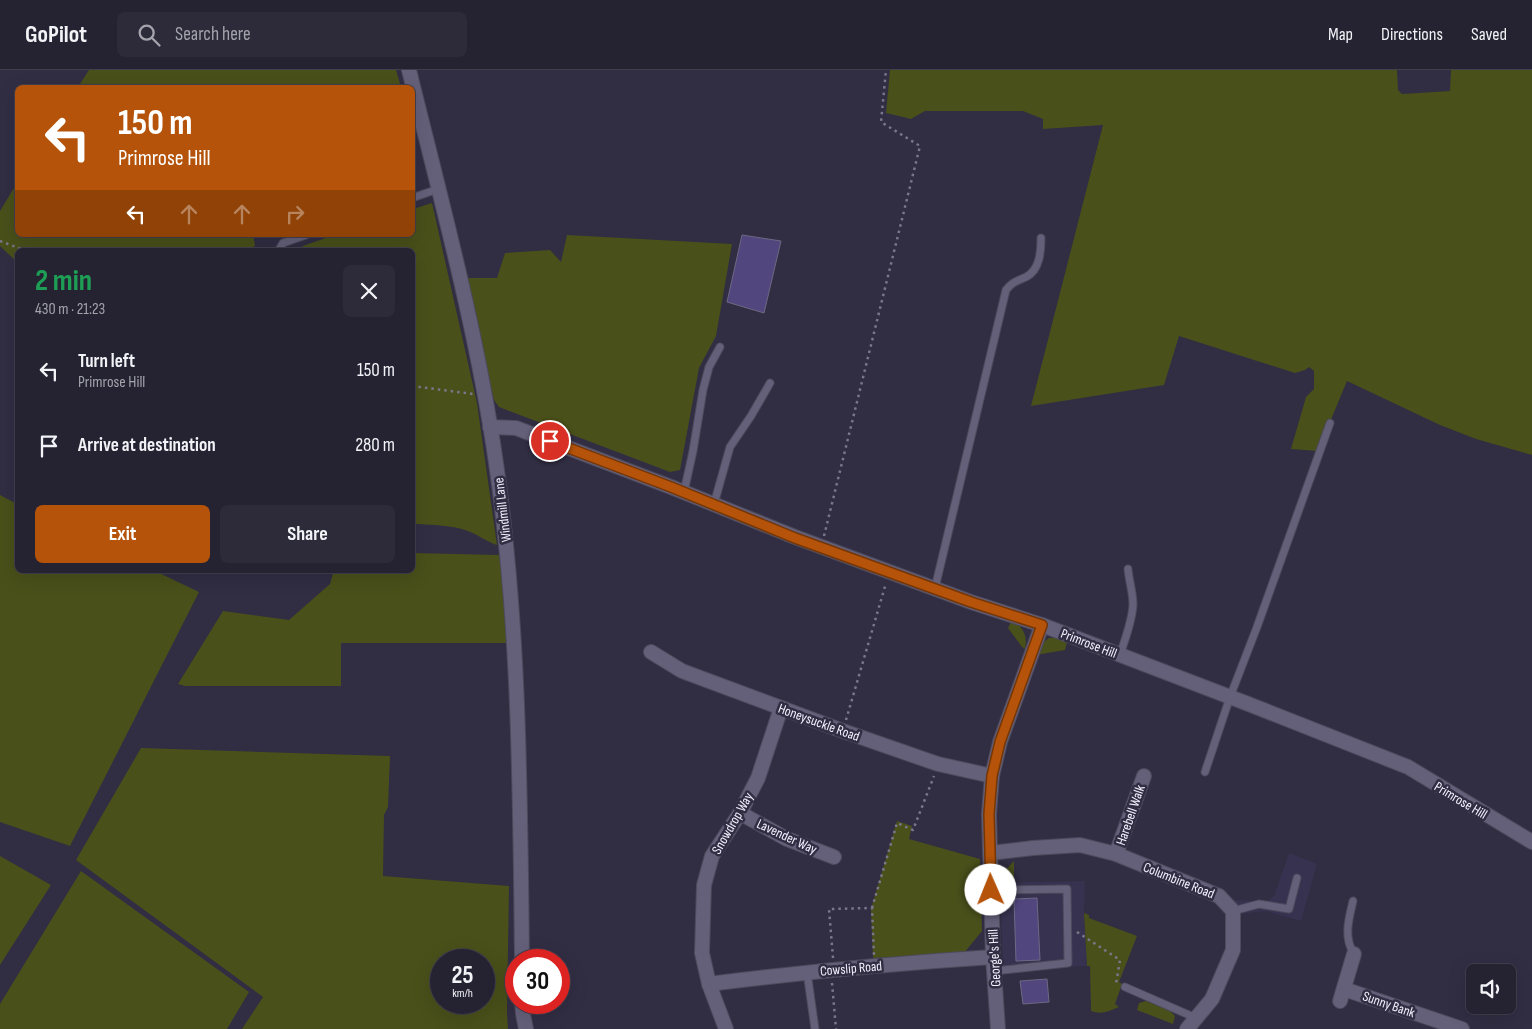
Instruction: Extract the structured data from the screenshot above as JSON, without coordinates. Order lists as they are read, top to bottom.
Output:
{
  "streets": {
    "street": [
      "Windmill Lane",
      "Primrose Hill",
      "Honeysuckle Road",
      "Harebell Walk",
      "Snowdrop Way",
      "Lavender Way",
      "Columbine Road",
      "George's Hill",
      "Cowslip Road",
      "Sunny Bank"
    ]
  },
  "crossings": [
    ["Windmill Lane", "Primrose Hill"],
    ["Primrose Hill", "George's Hill"],
    ["Honeysuckle Road", "Snowdrop Way"],
    ["Honeysuckle Road", "George's Hill"],
    ["Harebell Walk", "Columbine Road"],
    ["Snowdrop Way", "Lavender Way"],
    ["Snowdrop Way", "Cowslip Road"],
    ["Columbine Road", "George's Hill"],
    ["George's Hill", "Cowslip Road"]
  ],
  "page": {
    "header": "GoPilot",
    "search": "Search here",
    "nav": ["Map", "Directions", "Saved"],
    "turn": ["150 m", "Primrose Hill"],
    "heading": ["2 min", "430 m · 21:23"],
    "list": [
      {
        "name": "Turn left",
        "note": "Primrose Hill",
        "value": "150 m"
      },
      {
        "name": "Arrive at destination",
        "value": "280 m"
      }
    ],
    "buttons": ["Exit", "Share"],
    "speed": "25 km/h",
    "limit": "30"
  }
}
